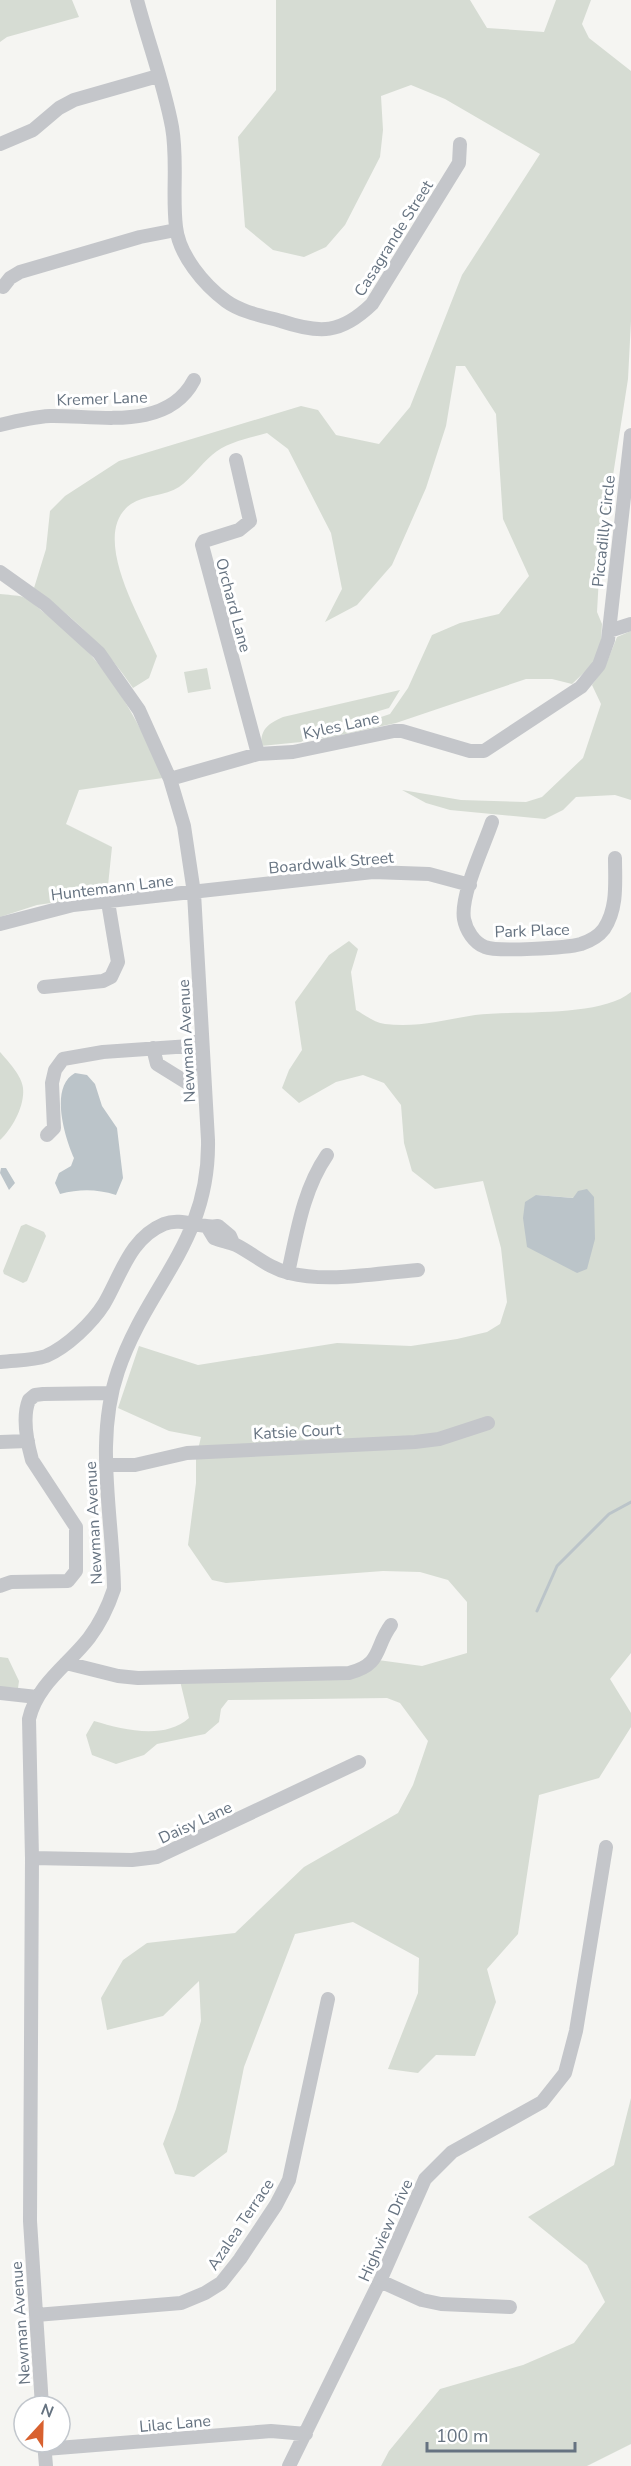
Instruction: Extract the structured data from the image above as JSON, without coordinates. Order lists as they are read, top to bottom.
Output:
{
  "streets": {
    "street": [
      "Casagrande Street",
      "Kremer Lane",
      "Piccadilly Circle",
      "Orchard Lane",
      "Kyles Lane",
      "Boardwalk Street",
      "Huntemann Lane",
      "Park Place",
      "Newman Avenue",
      "Katsie Court",
      "Daisy Lane",
      "Azalea Terrace",
      "Highview Drive",
      "Lilac Lane"
    ]
  },
  "crossings": [
    ["Piccadilly Circle", "Kyles Lane"],
    ["Orchard Lane", "Kyles Lane"],
    ["Kyles Lane", "Newman Avenue"],
    ["Boardwalk Street", "Huntemann Lane"],
    ["Boardwalk Street", "Park Place"],
    ["Boardwalk Street", "Newman Avenue"],
    ["Huntemann Lane", "Newman Avenue"],
    ["Newman Avenue", "Katsie Court"],
    ["Newman Avenue", "Daisy Lane"],
    ["Newman Avenue", "Azalea Terrace"],
    ["Highview Drive", "Lilac Lane"]
  ],
  "scale_bar": "100 m",
  "north": "top"
}
